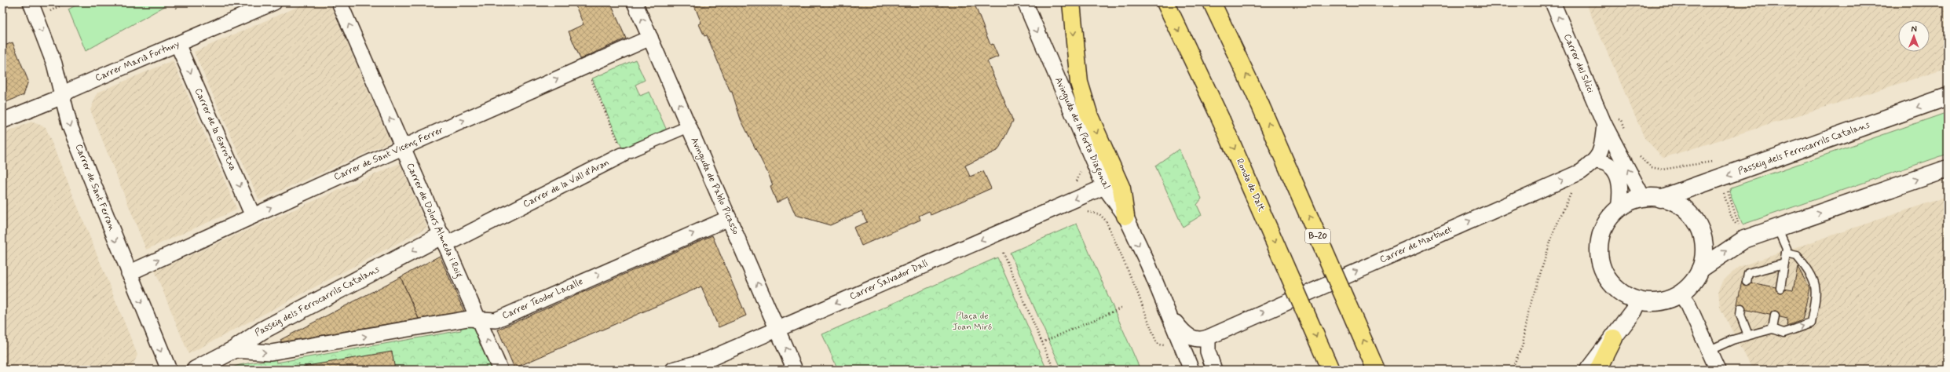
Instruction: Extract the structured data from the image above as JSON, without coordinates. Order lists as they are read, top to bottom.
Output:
{
  "streets": {
    "highway": ["Ronda de Dalt", "B-20"],
    "main road": ["Passeig dels Ferrocarrils Catalans"],
    "street": [
      "Carrer Marià Fortuny",
      "Carrer del Silici",
      "Carrer de la Garrotxa",
      "Avinguda de la Porta Diagonal",
      "Carrer de Sant Vicenç Ferrer",
      "Carrer de la Vall d'Aran",
      "Avinguda de Pablo Picasso",
      "Carrer de Sant Ferran",
      "Carrer de Dolors Almeda i Roig",
      "Carrer de Martinet",
      "Carrer Salvador Dalí",
      "Carrer Teodor Lacalle"
    ]
  },
  "crossings": [
    ["Carrer Marià Fortuny", "Carrer de la Garrotxa"],
    ["Carrer Marià Fortuny", "Carrer de Sant Ferran"],
    ["Carrer del Silici", "Passeig dels Ferrocarrils Catalans"],
    ["Carrer de la Garrotxa", "Carrer de Sant Vicenç Ferrer"],
    ["Avinguda de la Porta Diagonal", "Carrer de Martinet"],
    ["Avinguda de la Porta Diagonal", "Carrer Salvador Dalí"],
    ["Passeig dels Ferrocarrils Catalans", "Carrer de la Vall d'Aran"],
    ["Passeig dels Ferrocarrils Catalans", "Carrer de Dolors Almeda i Roig"],
    ["Passeig dels Ferrocarrils Catalans", "Carrer Teodor Lacalle"],
    ["Carrer de Sant Vicenç Ferrer", "Avinguda de Pablo Picasso"],
    ["Carrer de Sant Vicenç Ferrer", "Carrer de Sant Ferran"],
    ["Carrer de Sant Vicenç Ferrer", "Carrer de Dolors Almeda i Roig"],
    ["Carrer de la Vall d'Aran", "Avinguda de Pablo Picasso"],
    ["Carrer de la Vall d'Aran", "Carrer de Dolors Almeda i Roig"],
    ["Avinguda de Pablo Picasso", "Carrer Salvador Dalí"],
    ["Avinguda de Pablo Picasso", "Carrer Teodor Lacalle"],
    ["Carrer de Dolors Almeda i Roig", "Carrer Teodor Lacalle"]
  ],
  "one_way": [
    "Carrer del Silici",
    "Carrer de la Garrotxa",
    "Avinguda de la Porta Diagonal",
    "Carrer de Sant Vicenç Ferrer",
    "Avinguda de Pablo Picasso",
    "Carrer de Sant Ferran",
    "Carrer de Dolors Almeda i Roig",
    "Carrer de Martinet",
    "Carrer Salvador Dalí",
    "Carrer Teodor Lacalle"
  ],
  "parks": ["Plaça de Joan Miró"],
  "north": "top"
}
